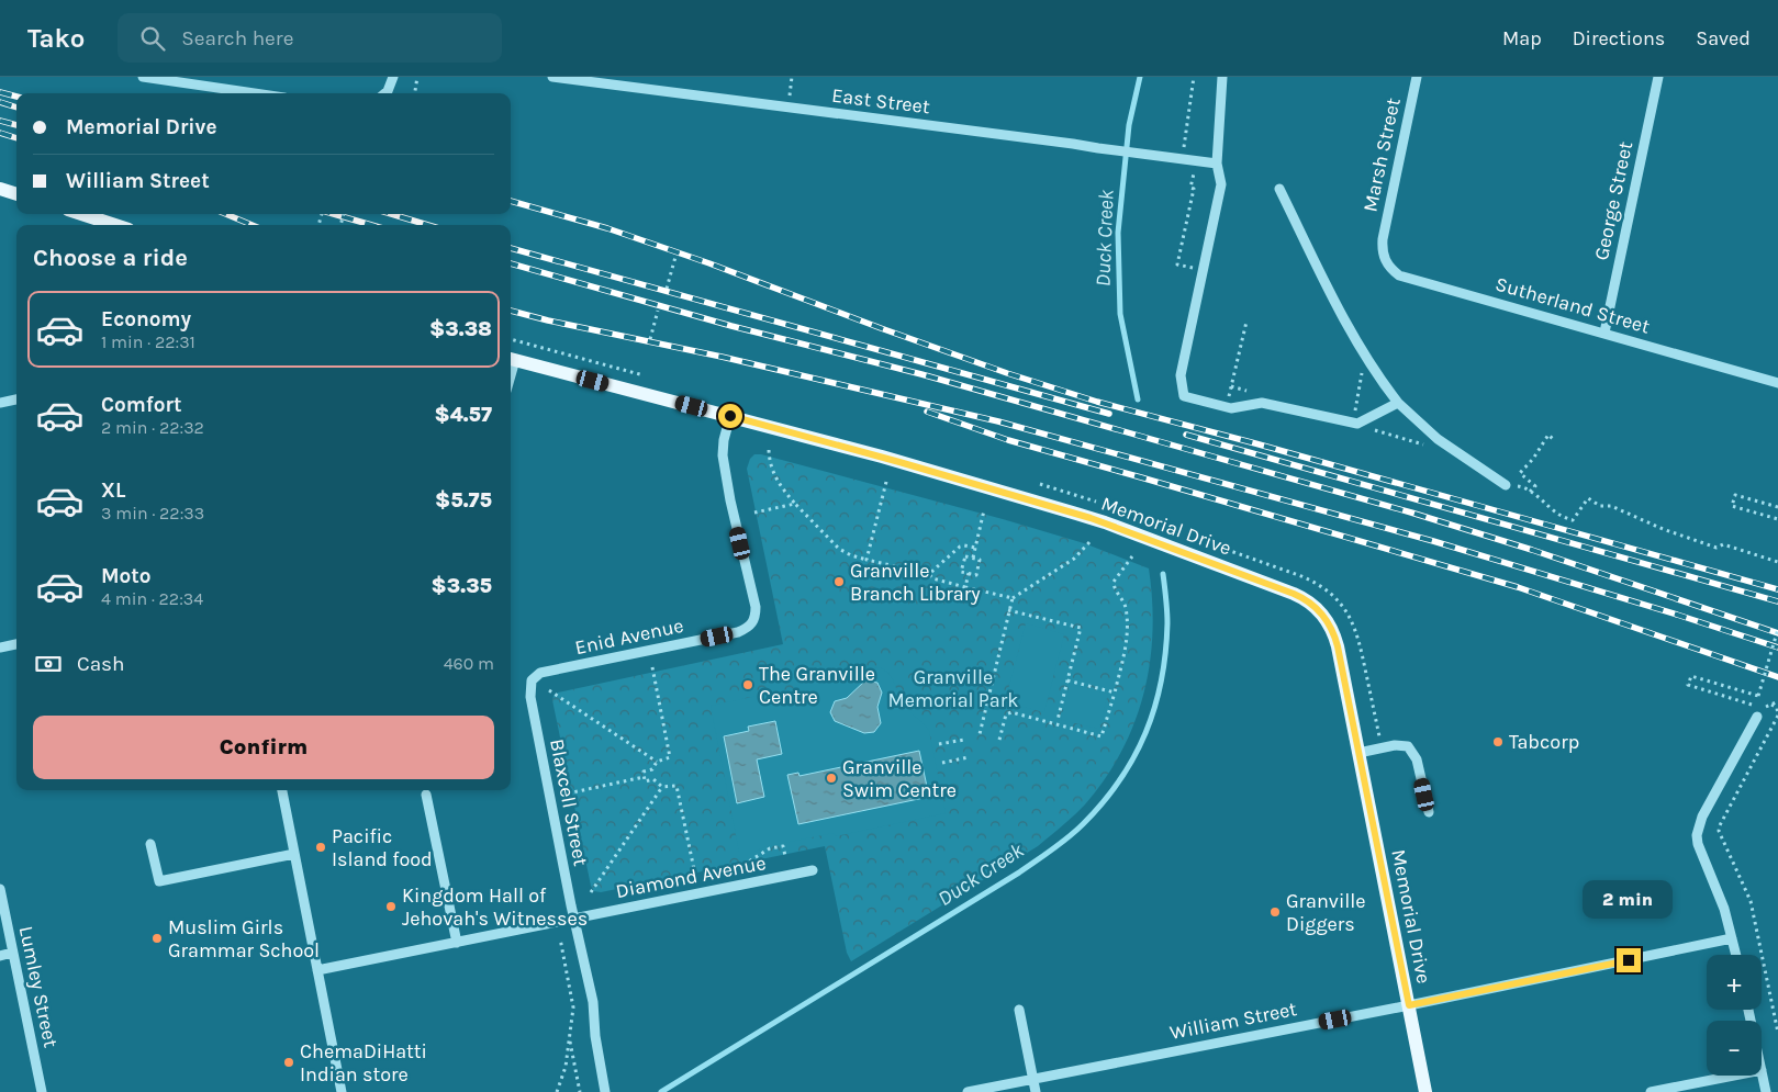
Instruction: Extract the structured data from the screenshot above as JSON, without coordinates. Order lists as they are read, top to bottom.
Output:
{
  "streets": {
    "main road": ["Memorial Drive"],
    "street": [
      "East Street",
      "Marsh Street",
      "George Street",
      "Sutherland Street",
      "Enid Avenue",
      "Blaxcell Street",
      "Diamond Avenue",
      "Lumley Street",
      "William Street"
    ]
  },
  "crossings": [
    ["Marsh Street", "Sutherland Street"],
    ["George Street", "Sutherland Street"],
    ["Memorial Drive", "Enid Avenue"],
    ["Memorial Drive", "William Street"],
    ["Enid Avenue", "Blaxcell Street"],
    ["Blaxcell Street", "Diamond Avenue"]
  ],
  "water": ["Duck Creek"],
  "parks": ["Granville Memorial Park"],
  "places": [
    "Granville Branch Library",
    "The Granville Centre",
    "Tabcorp",
    "Granville Swim Centre",
    "Pacific Island food",
    "Kingdom Hall of Jehovah's Witnesses",
    "Granville Diggers",
    "Muslim Girls Grammar School",
    "ChemaDiHatti Indian store"
  ],
  "page": {
    "header": "Tako",
    "search": "Search here",
    "nav": ["Map", "Directions", "Saved"],
    "banner": ["Memorial Drive", "William Street"],
    "heading": "Choose a ride",
    "list": [
      {
        "name": "Economy",
        "note": "1 min · 22:31",
        "value": "$3.38"
      },
      {
        "name": "Comfort",
        "note": "2 min · 22:32",
        "value": "$4.57"
      },
      {
        "name": "XL",
        "note": "3 min · 22:33",
        "value": "$5.75"
      },
      {
        "name": "Moto",
        "note": "4 min · 22:34",
        "value": "$3.35"
      }
    ],
    "pay": ["Cash", "460 m"],
    "buttons": "Confirm",
    "bubble": "2 min",
    "map_buttons": ["+", "−"]
  }
}
